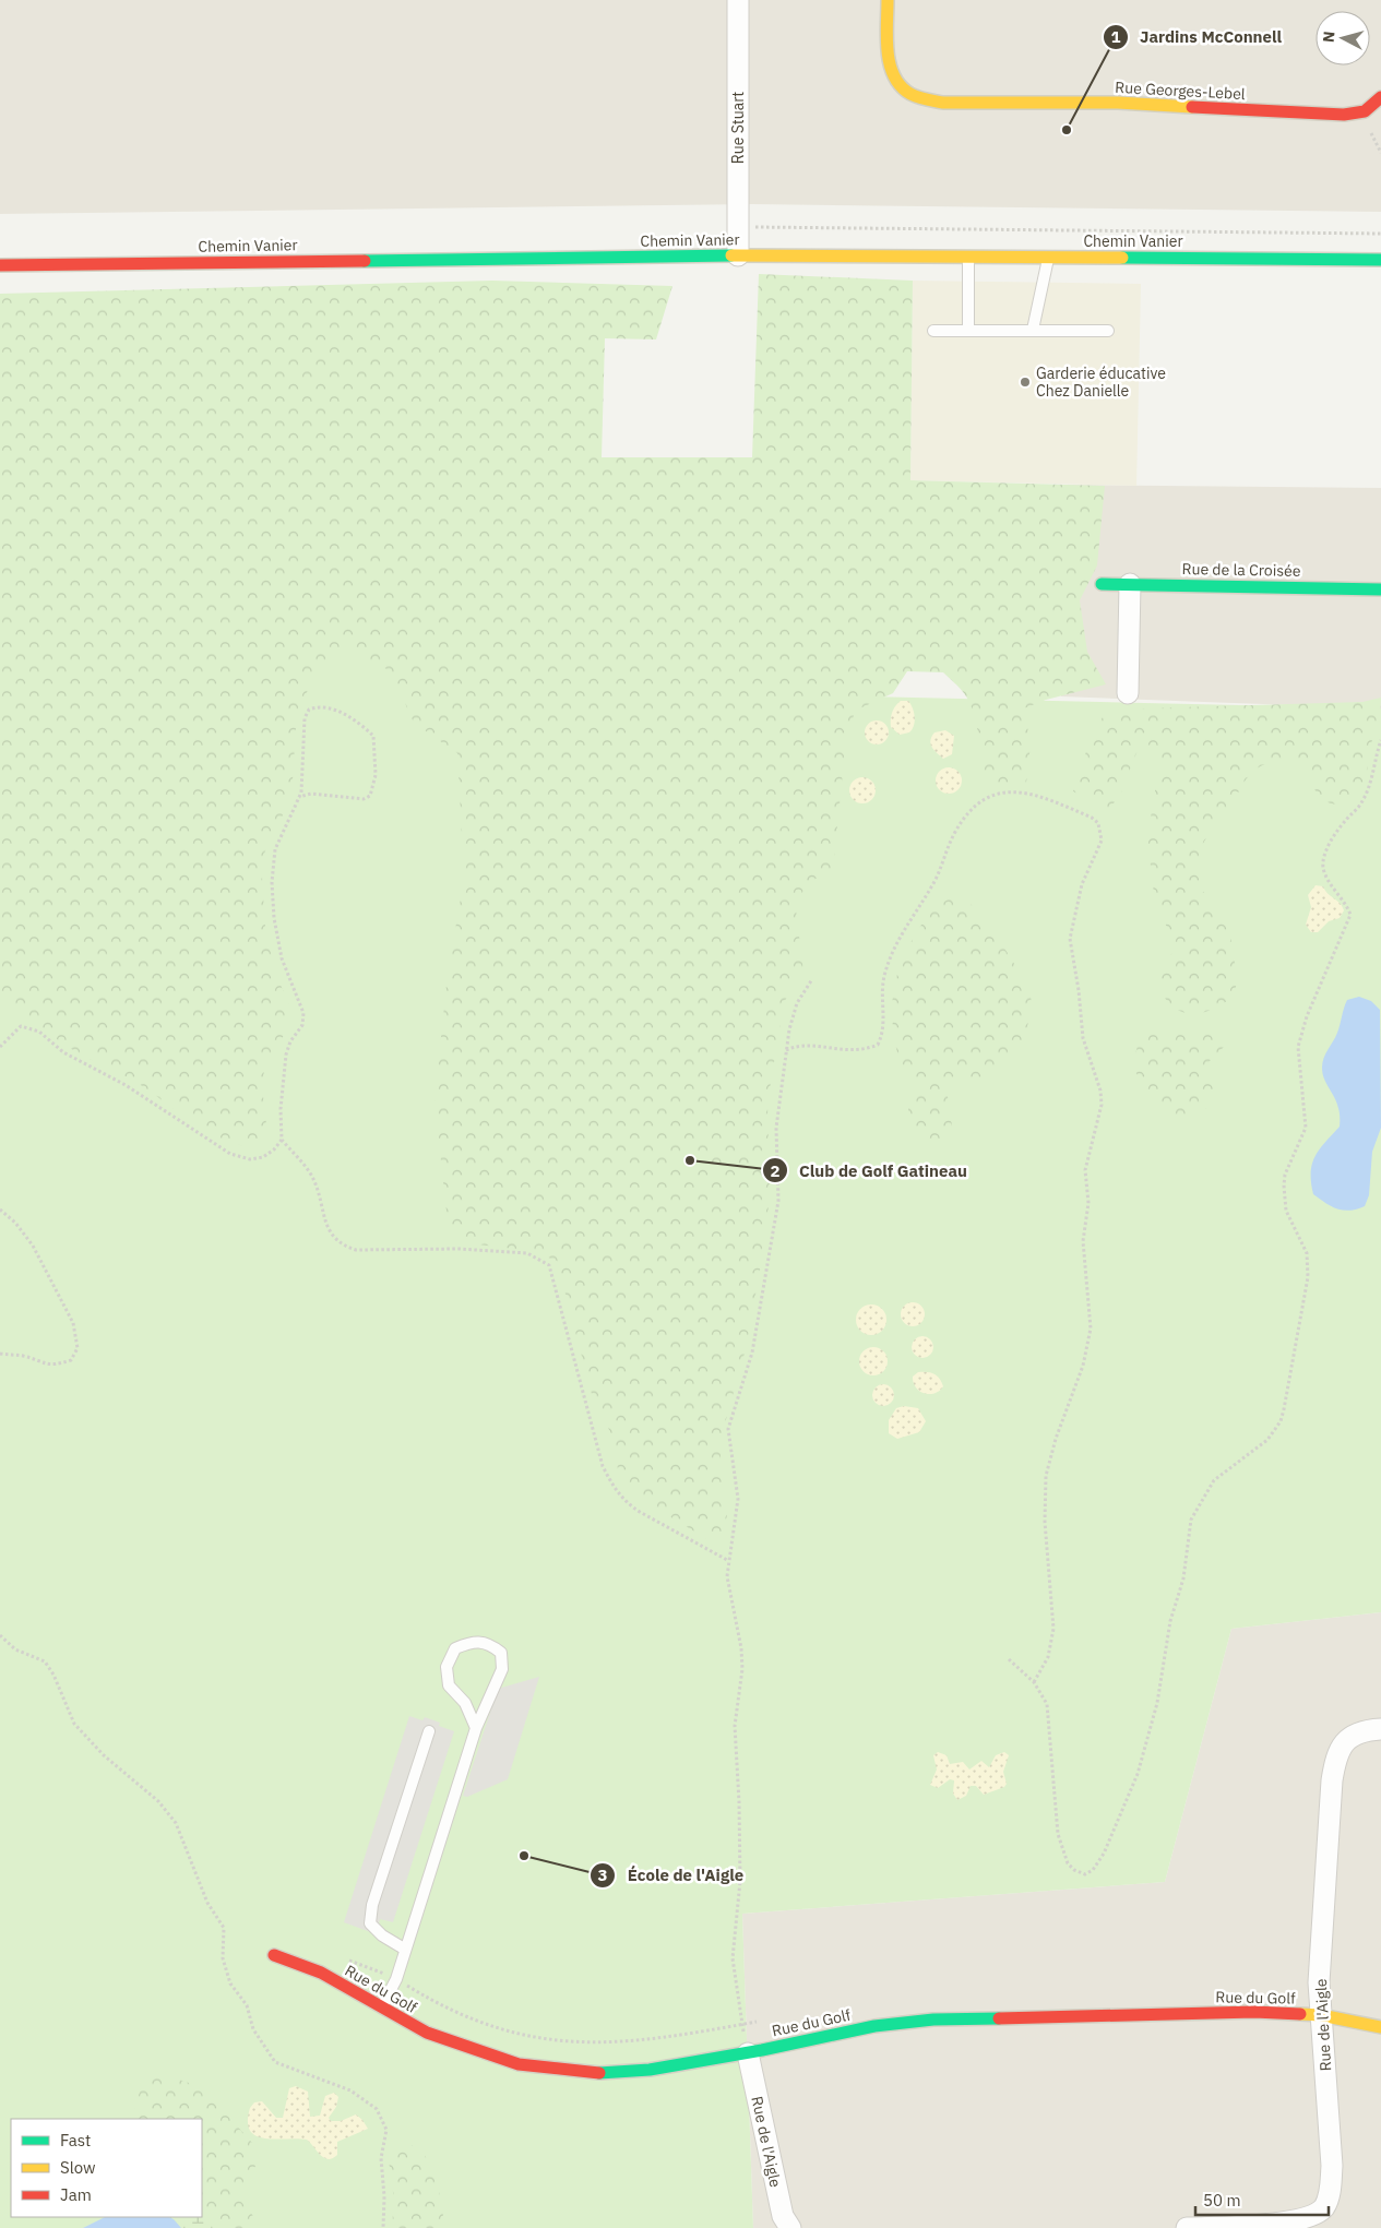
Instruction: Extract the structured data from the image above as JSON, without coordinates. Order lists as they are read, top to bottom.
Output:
{
  "streets": {
    "street": [
      "Rue Georges-Lebel",
      "Rue Stuart",
      "Chemin Vanier",
      "Rue de la Croisée",
      "Rue du Golf",
      "Rue de l'Aigle"
    ]
  },
  "crossings": [
    ["Rue Stuart", "Chemin Vanier"],
    ["Rue du Golf", "Rue de l'Aigle"]
  ],
  "places": [
    "Jardins McConnell",
    "Garderie éducative Chez Danielle",
    "Club de Golf Gatineau",
    "École de l'Aigle"
  ],
  "legend": ["Fast", "Slow", "Jam"],
  "scale_bar": "50 m",
  "north": "left"
}
